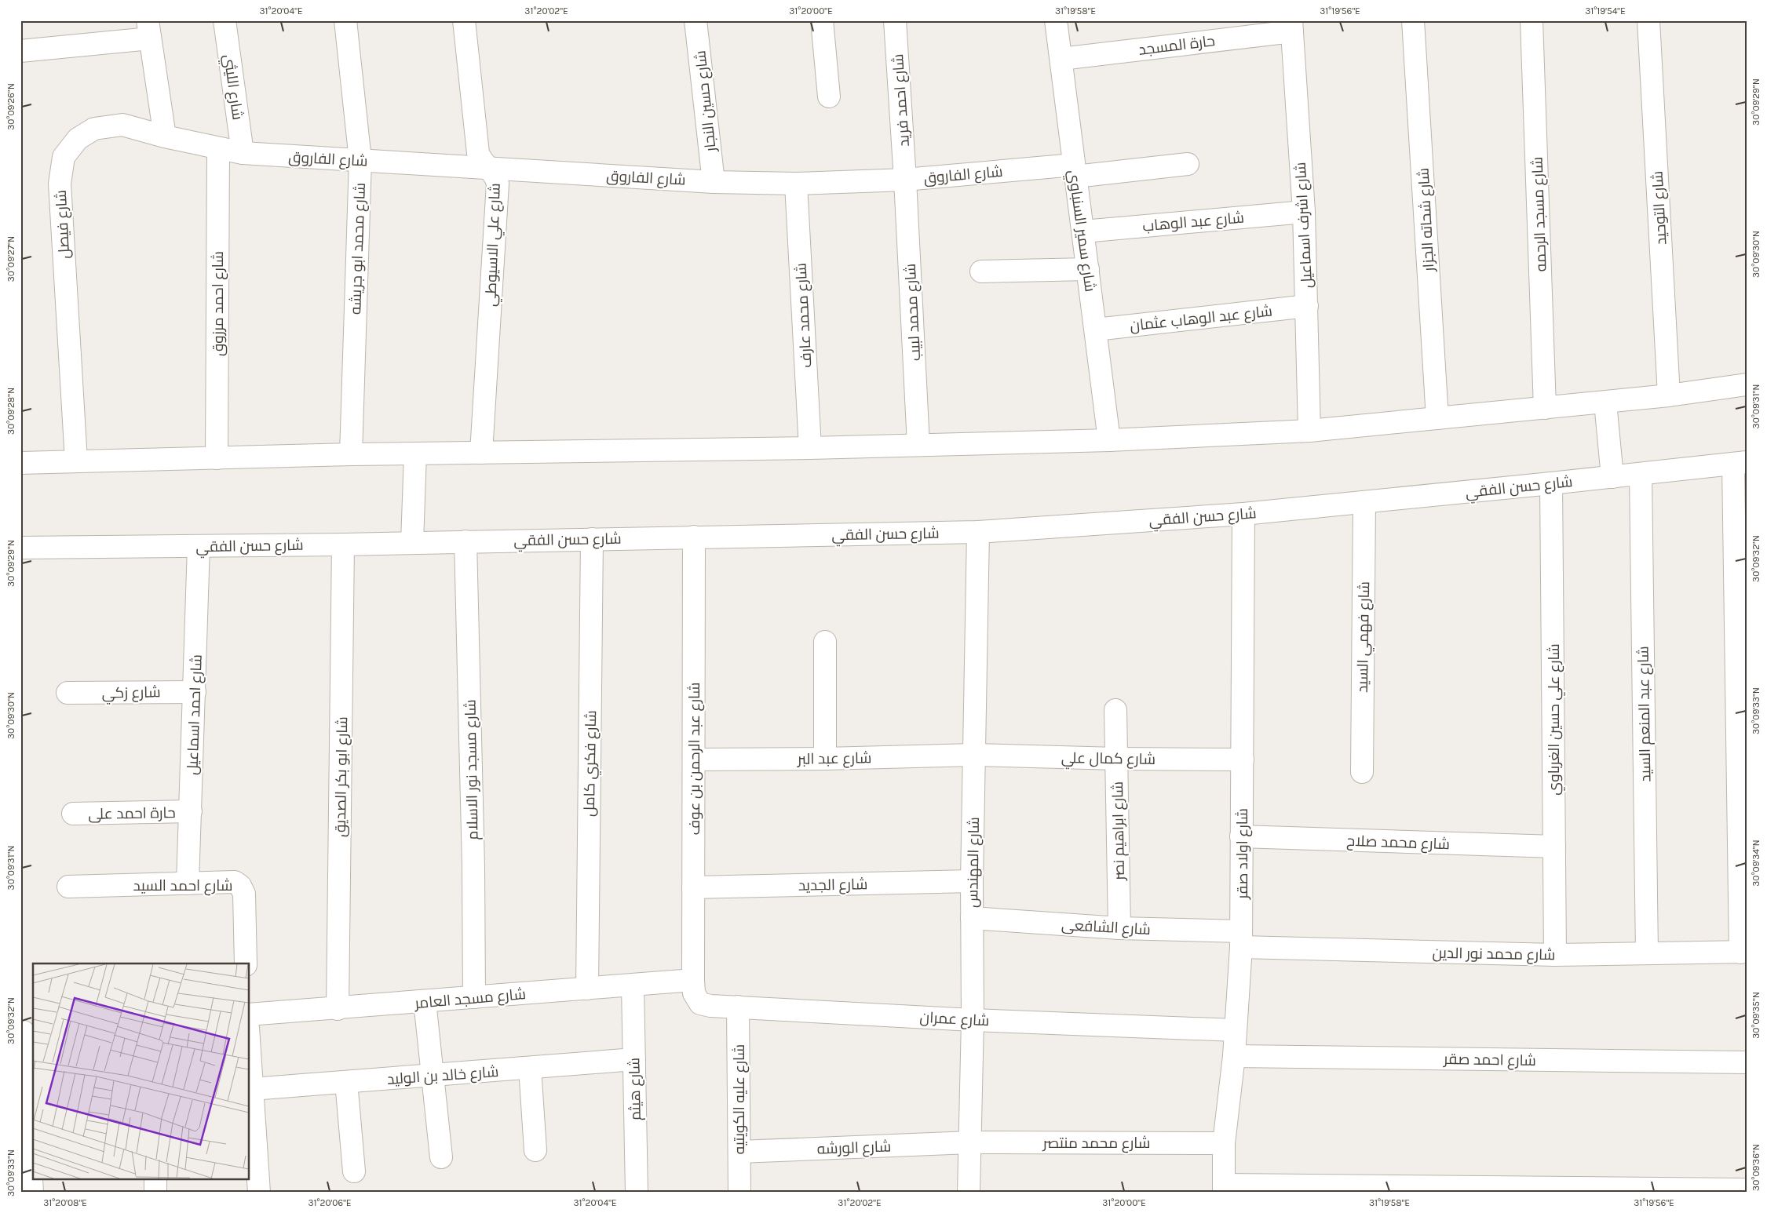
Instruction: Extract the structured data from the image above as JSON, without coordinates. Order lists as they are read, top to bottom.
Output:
{
  "streets": {
    "street": [
      "حارة المسجد",
      "شارع الليثي",
      "شارع احمد فريد",
      "شارع حسين النجار",
      "شارع الفاروق",
      "شارع التوحيد",
      "شارع مسجد الرحمه",
      "شارع شحاته الجزار",
      "شارع عبد الوهاب",
      "شارع فيصل",
      "شارع اشرف اسماعيل",
      "شارع سمير السنباوي",
      "شارع علي الاسيوطي",
      "شارع محمد ابو جريشه",
      "شارع احمد مرزوق",
      "شارع محمد لبيب",
      "شارع محمد عارف",
      "شارع عبد الوهاب عثمان",
      "شارع حسن الفقي",
      "شارع فهمي السيد",
      "شارع زكي",
      "شارع عبد المنعم السيد",
      "شارع احمد اسماعيل",
      "شارع علي حسين الغرباوي",
      "شارع عبد البر",
      "شارع كمال علي",
      "شارع عبد الرحمن بن عوف",
      "شارع فكري كامل",
      "شارع مسجد نور الاسلام",
      "شارع ابو بكر الصديق",
      "حارة احمد على",
      "شارع ابراهيم نصر",
      "شارع محمد صلاح",
      "شارع اولاد صقر",
      "شارع المهندس",
      "شارع الجديد",
      "شارع احمد السيد",
      "شارع الشافعى",
      "شارع محمد نور الدين",
      "شارع مسجد العامر",
      "شارع عمران",
      "شارع احمد صقر",
      "شارع خالد بن الوليد",
      "شارع هيثم",
      "شارع عليه الكويتيه",
      "شارع محمد منتصر",
      "شارع الورشه"
    ]
  },
  "crossings": [
    ["حارة المسجد", "شارع اشرف اسماعيل"],
    ["حارة المسجد", "شارع سمير السنباوي"],
    ["شارع الليثي", "شارع الفاروق"],
    ["شارع احمد فريد", "شارع الفاروق"],
    ["شارع احمد فريد", "شارع محمد لبيب"],
    ["شارع حسين النجار", "شارع الفاروق"],
    ["شارع الفاروق", "شارع فيصل"],
    ["شارع الفاروق", "شارع سمير السنباوي"],
    ["شارع الفاروق", "شارع علي الاسيوطي"],
    ["شارع الفاروق", "شارع محمد ابو جريشه"],
    ["شارع الفاروق", "شارع احمد مرزوق"],
    ["شارع الفاروق", "شارع محمد لبيب"],
    ["شارع الفاروق", "شارع محمد عارف"],
    ["شارع عبد الوهاب", "شارع اشرف اسماعيل"],
    ["شارع عبد الوهاب", "شارع سمير السنباوي"],
    ["شارع فيصل", "شارع احمد مرزوق"],
    ["شارع اشرف اسماعيل", "شارع عبد الوهاب عثمان"],
    ["شارع سمير السنباوي", "شارع عبد الوهاب عثمان"],
    ["شارع حسن الفقي", "شارع فهمي السيد"],
    ["شارع حسن الفقي", "شارع عبد المنعم السيد"],
    ["شارع حسن الفقي", "شارع احمد اسماعيل"],
    ["شارع حسن الفقي", "شارع علي حسين الغرباوي"],
    ["شارع حسن الفقي", "شارع عبد الرحمن بن عوف"],
    ["شارع حسن الفقي", "شارع فكري كامل"],
    ["شارع حسن الفقي", "شارع مسجد نور الاسلام"],
    ["شارع حسن الفقي", "شارع ابو بكر الصديق"],
    ["شارع حسن الفقي", "شارع اولاد صقر"],
    ["شارع حسن الفقي", "شارع المهندس"],
    ["شارع زكي", "شارع احمد اسماعيل"],
    ["شارع عبد المنعم السيد", "شارع محمد نور الدين"],
    ["شارع احمد اسماعيل", "حارة احمد على"],
    ["شارع احمد اسماعيل", "شارع احمد السيد"],
    ["شارع علي حسين الغرباوي", "شارع محمد صلاح"],
    ["شارع علي حسين الغرباوي", "شارع محمد نور الدين"],
    ["شارع عبد البر", "شارع كمال علي"],
    ["شارع عبد البر", "شارع عبد الرحمن بن عوف"],
    ["شارع عبد البر", "شارع المهندس"],
    ["شارع كمال علي", "شارع ابراهيم نصر"],
    ["شارع كمال علي", "شارع اولاد صقر"],
    ["شارع كمال علي", "شارع المهندس"],
    ["شارع عبد الرحمن بن عوف", "شارع الجديد"],
    ["شارع عبد الرحمن بن عوف", "شارع مسجد العامر"],
    ["شارع عبد الرحمن بن عوف", "شارع عمران"],
    ["شارع فكري كامل", "شارع مسجد العامر"],
    ["شارع مسجد نور الاسلام", "شارع مسجد العامر"],
    ["شارع ابو بكر الصديق", "شارع مسجد العامر"],
    ["شارع ابراهيم نصر", "شارع الشافعى"],
    ["شارع محمد صلاح", "شارع اولاد صقر"],
    ["شارع اولاد صقر", "شارع الشافعى"],
    ["شارع اولاد صقر", "شارع محمد نور الدين"],
    ["شارع اولاد صقر", "شارع عمران"],
    ["شارع اولاد صقر", "شارع احمد صقر"],
    ["شارع اولاد صقر", "شارع محمد منتصر"],
    ["شارع المهندس", "شارع الجديد"],
    ["شارع المهندس", "شارع الشافعى"],
    ["شارع المهندس", "شارع عمران"],
    ["شارع المهندس", "شارع محمد منتصر"],
    ["شارع المهندس", "شارع الورشه"],
    ["شارع الشافعى", "شارع محمد نور الدين"],
    ["شارع مسجد العامر", "شارع عمران"],
    ["شارع مسجد العامر", "شارع هيثم"],
    ["شارع عمران", "شارع عليه الكويتيه"],
    ["شارع خالد بن الوليد", "شارع هيثم"],
    ["شارع عليه الكويتيه", "شارع الورشه"],
    ["شارع محمد منتصر", "شارع الورشه"]
  ],
  "coordinates": [
    "31°20'04\"E",
    "31°20'02\"E",
    "31°20'00\"E",
    "31°19'58\"E",
    "31°19'56\"E",
    "31°19'54\"E",
    "30°09'29\"N",
    "30°09'26\"N",
    "30°09'30\"N",
    "30°09'27\"N",
    "30°09'31\"N",
    "30°09'28\"N",
    "30°09'32\"N",
    "30°09'33\"N",
    "30°09'34\"N",
    "30°09'35\"N",
    "30°09'36\"N",
    "31°20'08\"E",
    "31°20'06\"E"
  ]
}
